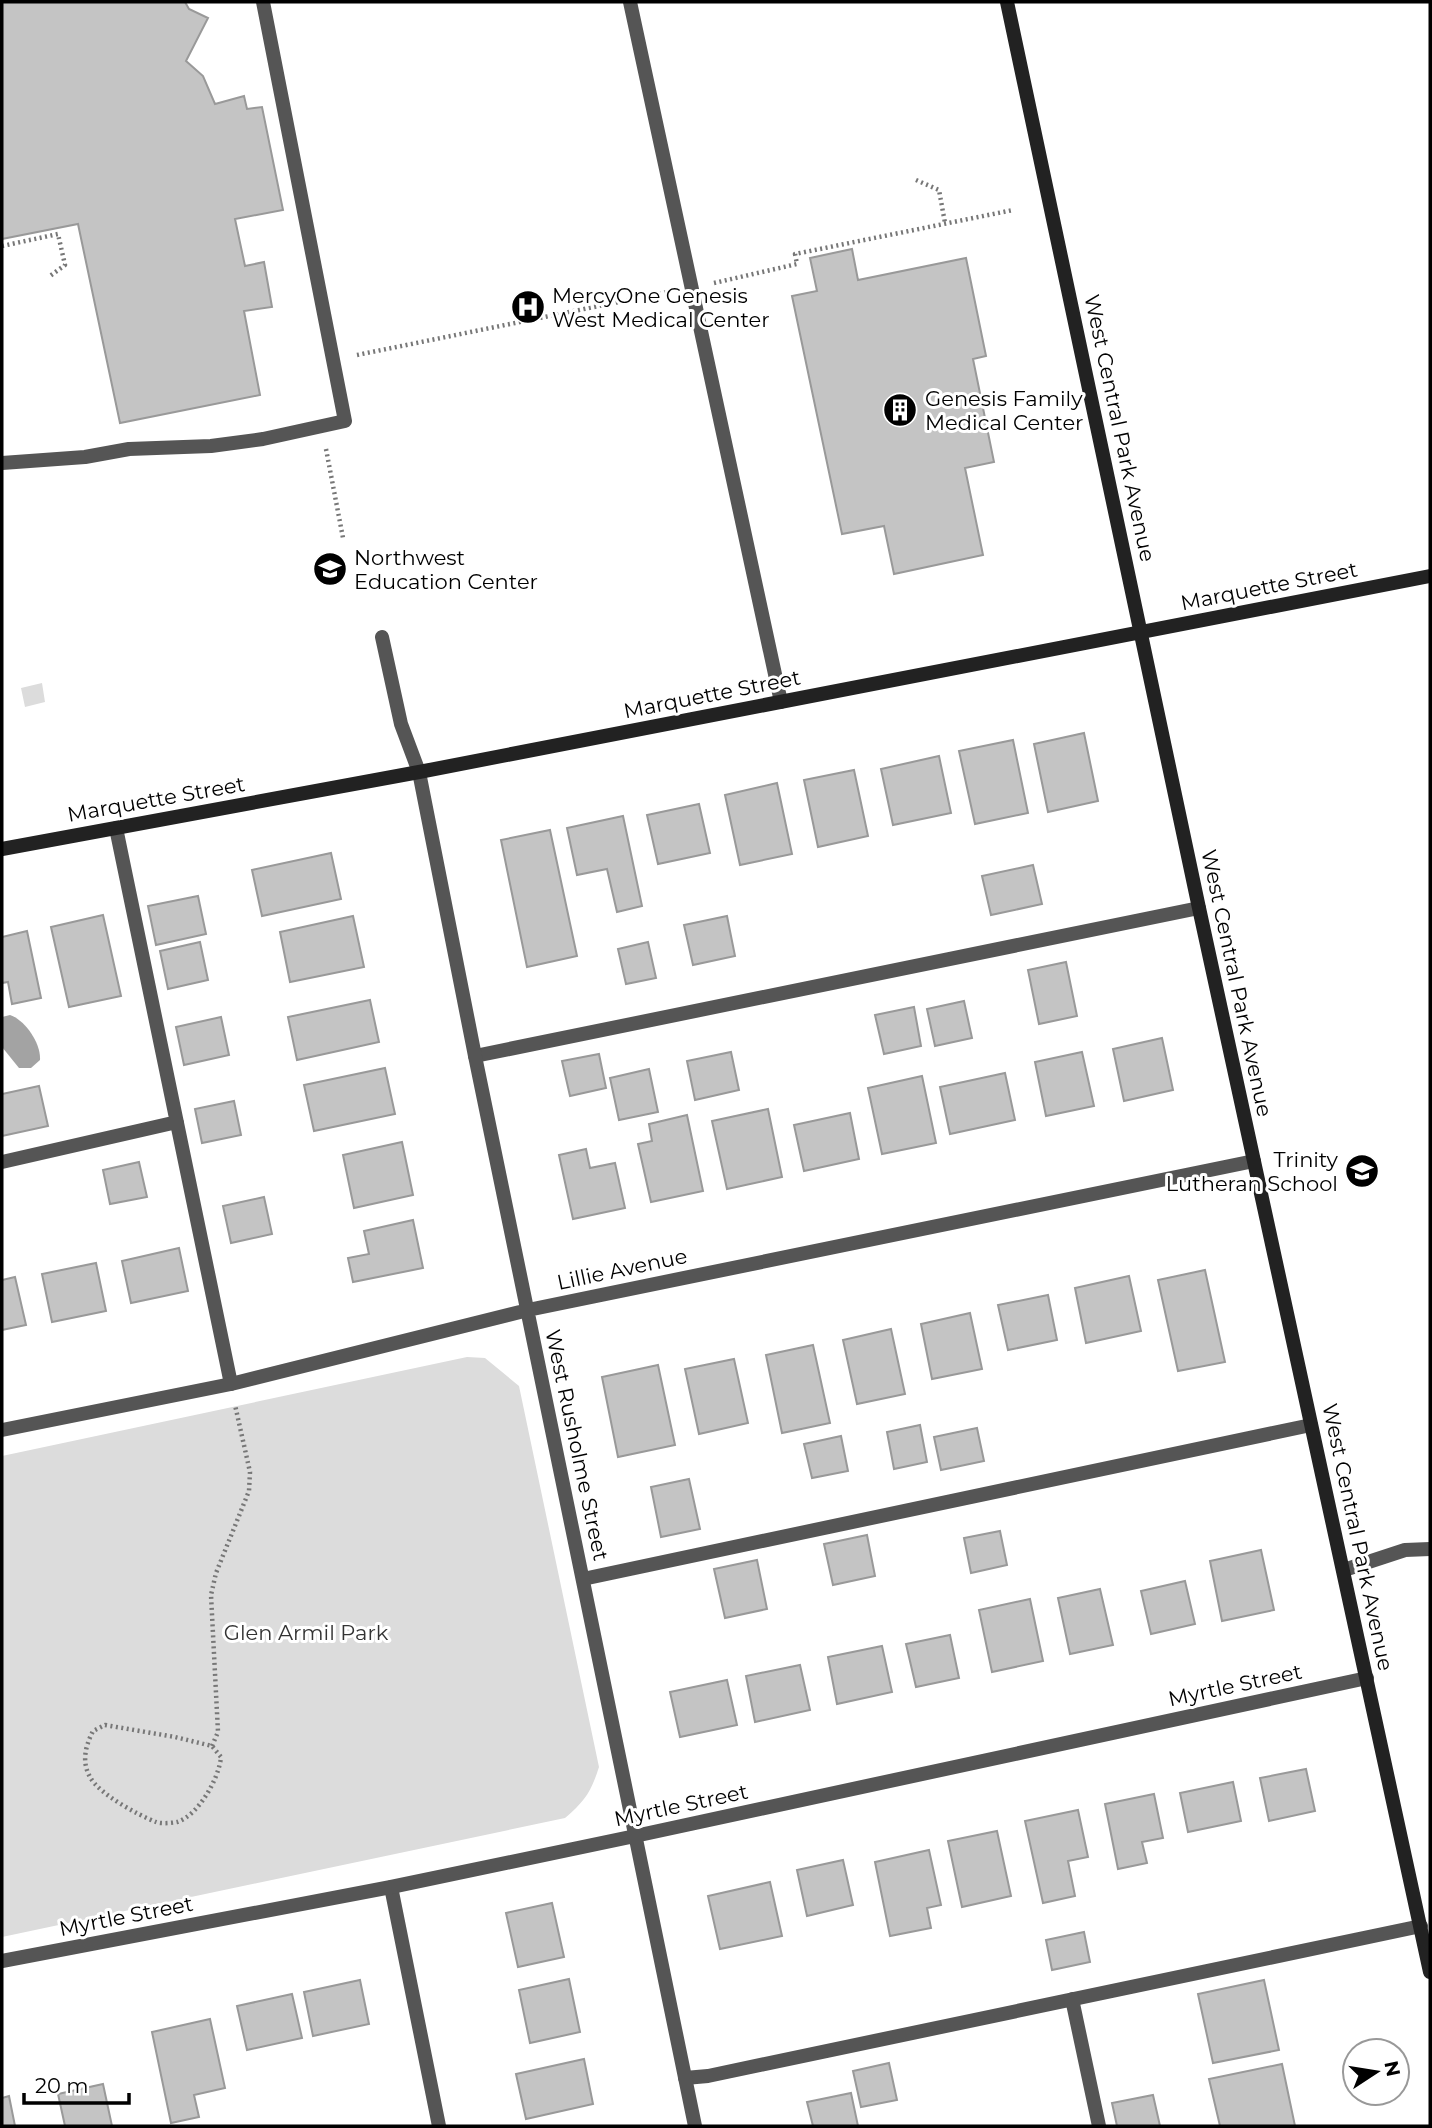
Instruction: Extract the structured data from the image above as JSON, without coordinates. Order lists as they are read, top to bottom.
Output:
{
  "streets": {
    "main road": ["West Central Park Avenue", "Marquette Street"],
    "street": ["Lillie Avenue", "West Rusholme Street", "Myrtle Street"]
  },
  "crossings": [
    ["West Central Park Avenue", "Marquette Street"],
    ["West Central Park Avenue", "Lillie Avenue"],
    ["West Central Park Avenue", "Myrtle Street"],
    ["Marquette Street", "West Rusholme Street"],
    ["Lillie Avenue", "West Rusholme Street"],
    ["West Rusholme Street", "Myrtle Street"]
  ],
  "parks": ["Glen Armil Park"],
  "places": {
    "hospital": ["MercyOne Genesis West Medical Center"],
    "building": ["Genesis Family Medical Center"],
    "school or university": ["Northwest Education Center", "Trinity Lutheran School"]
  },
  "scale_bar": "20 m",
  "north": "right"
}
